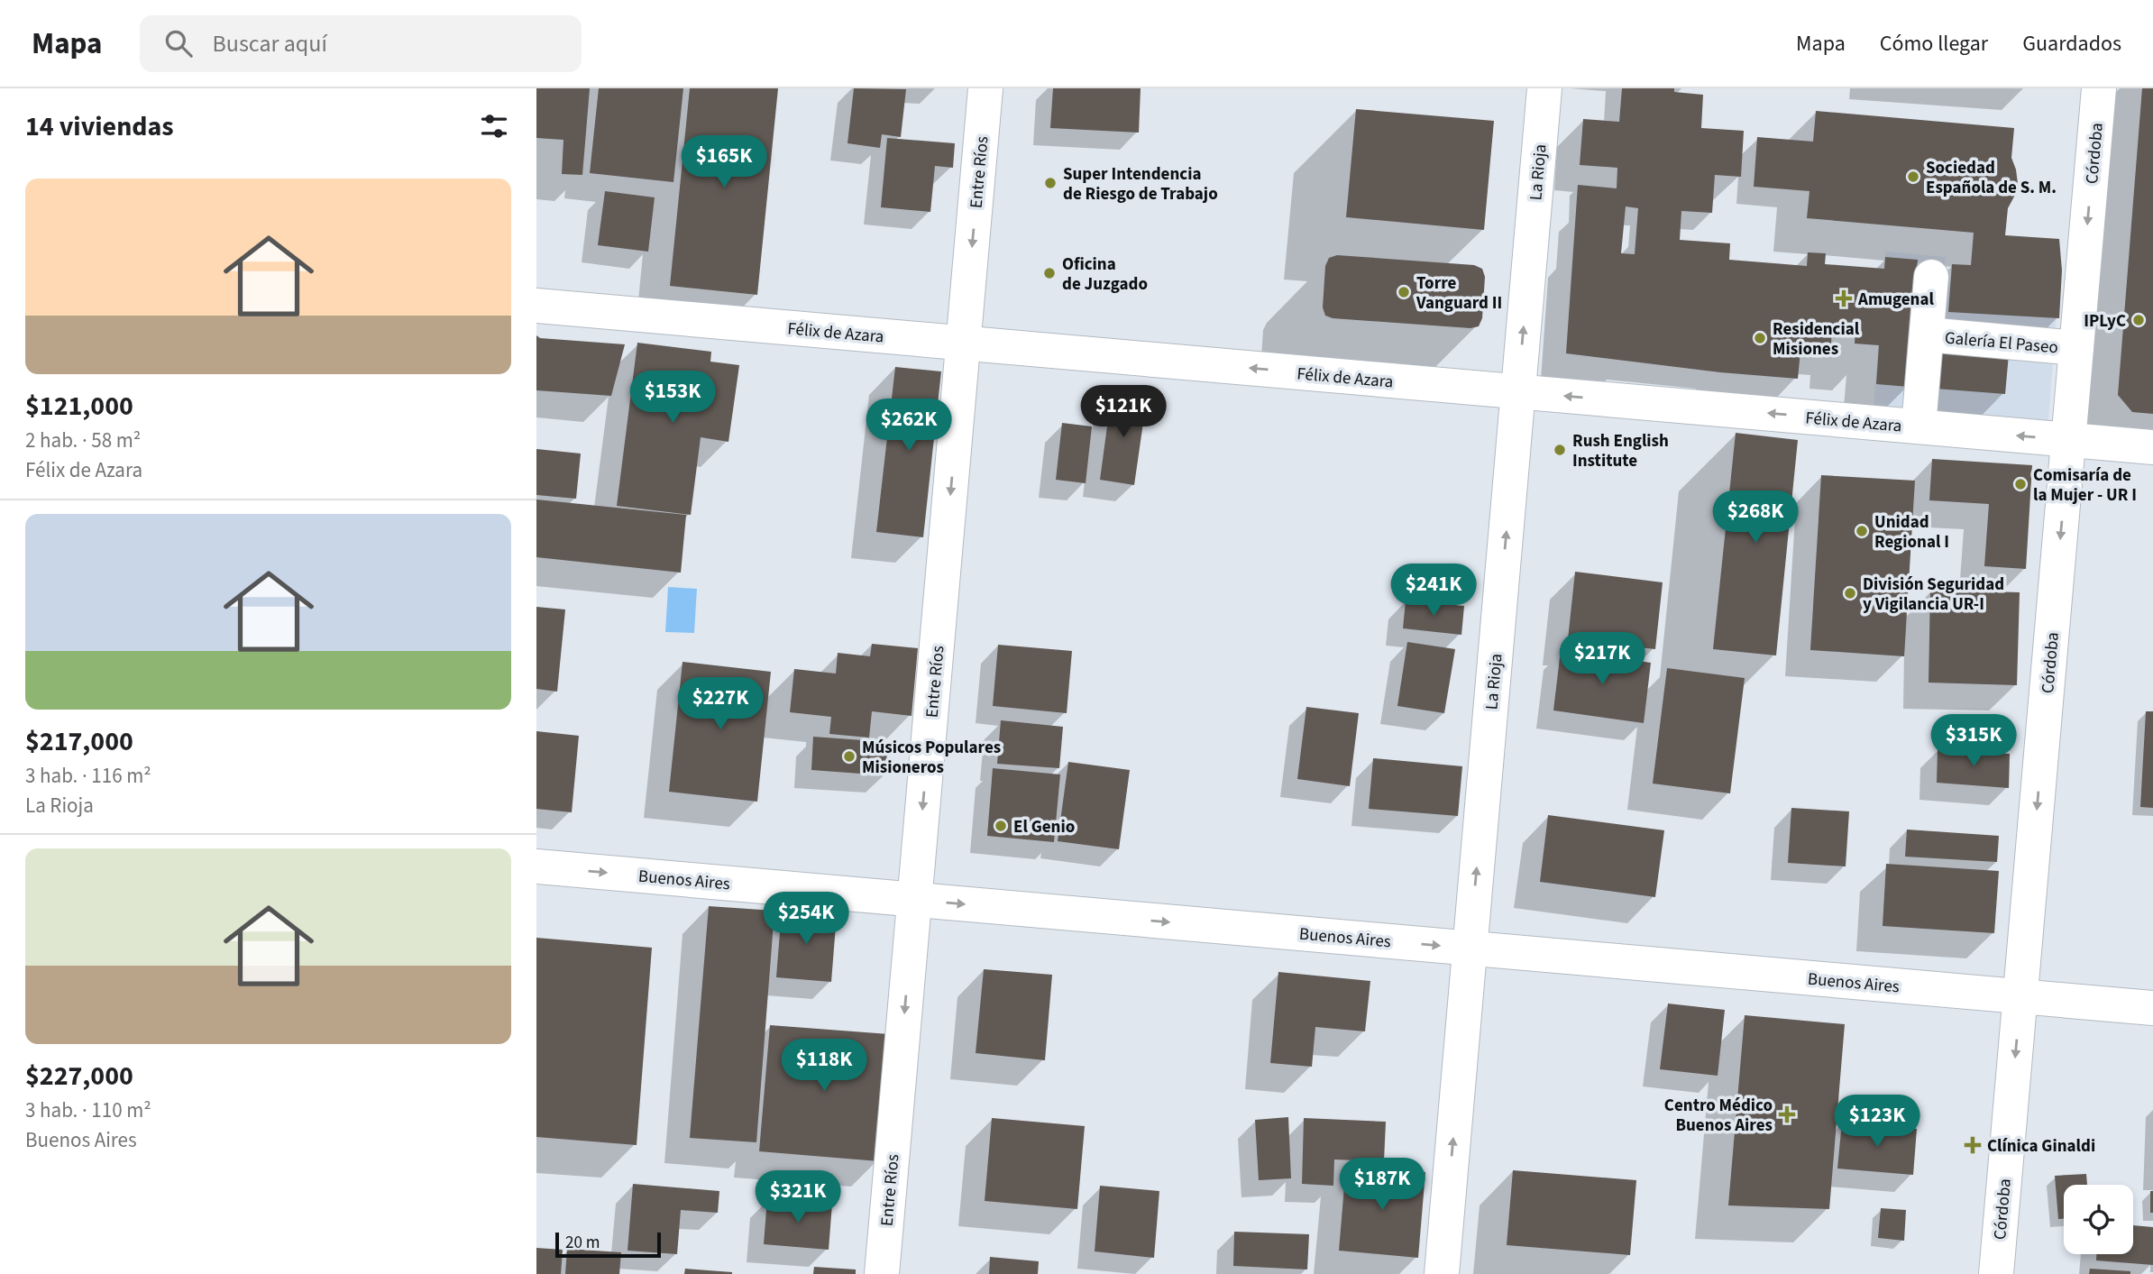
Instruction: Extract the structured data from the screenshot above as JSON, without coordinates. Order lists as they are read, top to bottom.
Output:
{
  "streets": {
    "street": [
      "Córdoba",
      "Entre Ríos",
      "La Rioja",
      "Félix de Azara",
      "Galería El Paseo",
      "Buenos Aires"
    ]
  },
  "crossings": [
    ["Córdoba", "Félix de Azara"],
    ["Córdoba", "Galería El Paseo"],
    ["Córdoba", "Buenos Aires"],
    ["Entre Ríos", "Félix de Azara"],
    ["Entre Ríos", "Buenos Aires"],
    ["La Rioja", "Félix de Azara"],
    ["La Rioja", "Buenos Aires"],
    ["Félix de Azara", "Galería El Paseo"]
  ],
  "one_way": [
    "Córdoba",
    "Entre Ríos",
    "La Rioja",
    "Félix de Azara",
    "Buenos Aires"
  ],
  "places": {
    "other": [
      "Sociedad Española de S. M.",
      "Super Intendencia de Riesgo de Trabajo",
      "Oficina de Juzgado",
      "Torre Vanguard II",
      "IPLyC",
      "Residencial Misiones",
      "Rush English Institute",
      "Comisaría de la Mujer - UR I",
      "Unidad Regional I",
      "División Seguridad y Vigilancia UR-I",
      "Músicos Populares Misioneros",
      "El Genio"
    ],
    "health": ["Amugenal", "Centro Médico Buenos Aires", "Clínica Ginaldi"]
  },
  "scale_bar": "20 m",
  "page": {
    "header": "Mapa",
    "search": "Buscar aquí",
    "nav": ["Mapa", "Cómo llegar", "Guardados"],
    "heading": "14 viviendas",
    "price": [
      "$165K",
      "$153K",
      "$121K",
      "$262K",
      "$268K",
      "$241K",
      "$217K",
      "$227K",
      "$315K",
      "$254K",
      "$118K",
      "$123K",
      "$187K",
      "$321K"
    ],
    "list": [
      {
        "name": "$121,000",
        "note": "2 hab. · 58 m² · Félix de Azara"
      },
      {
        "name": "$217,000",
        "note": "3 hab. · 116 m² · La Rioja"
      },
      {
        "name": "$227,000",
        "note": "3 hab. · 110 m² · Buenos Aires"
      }
    ],
    "scale": "20 m"
  }
}
